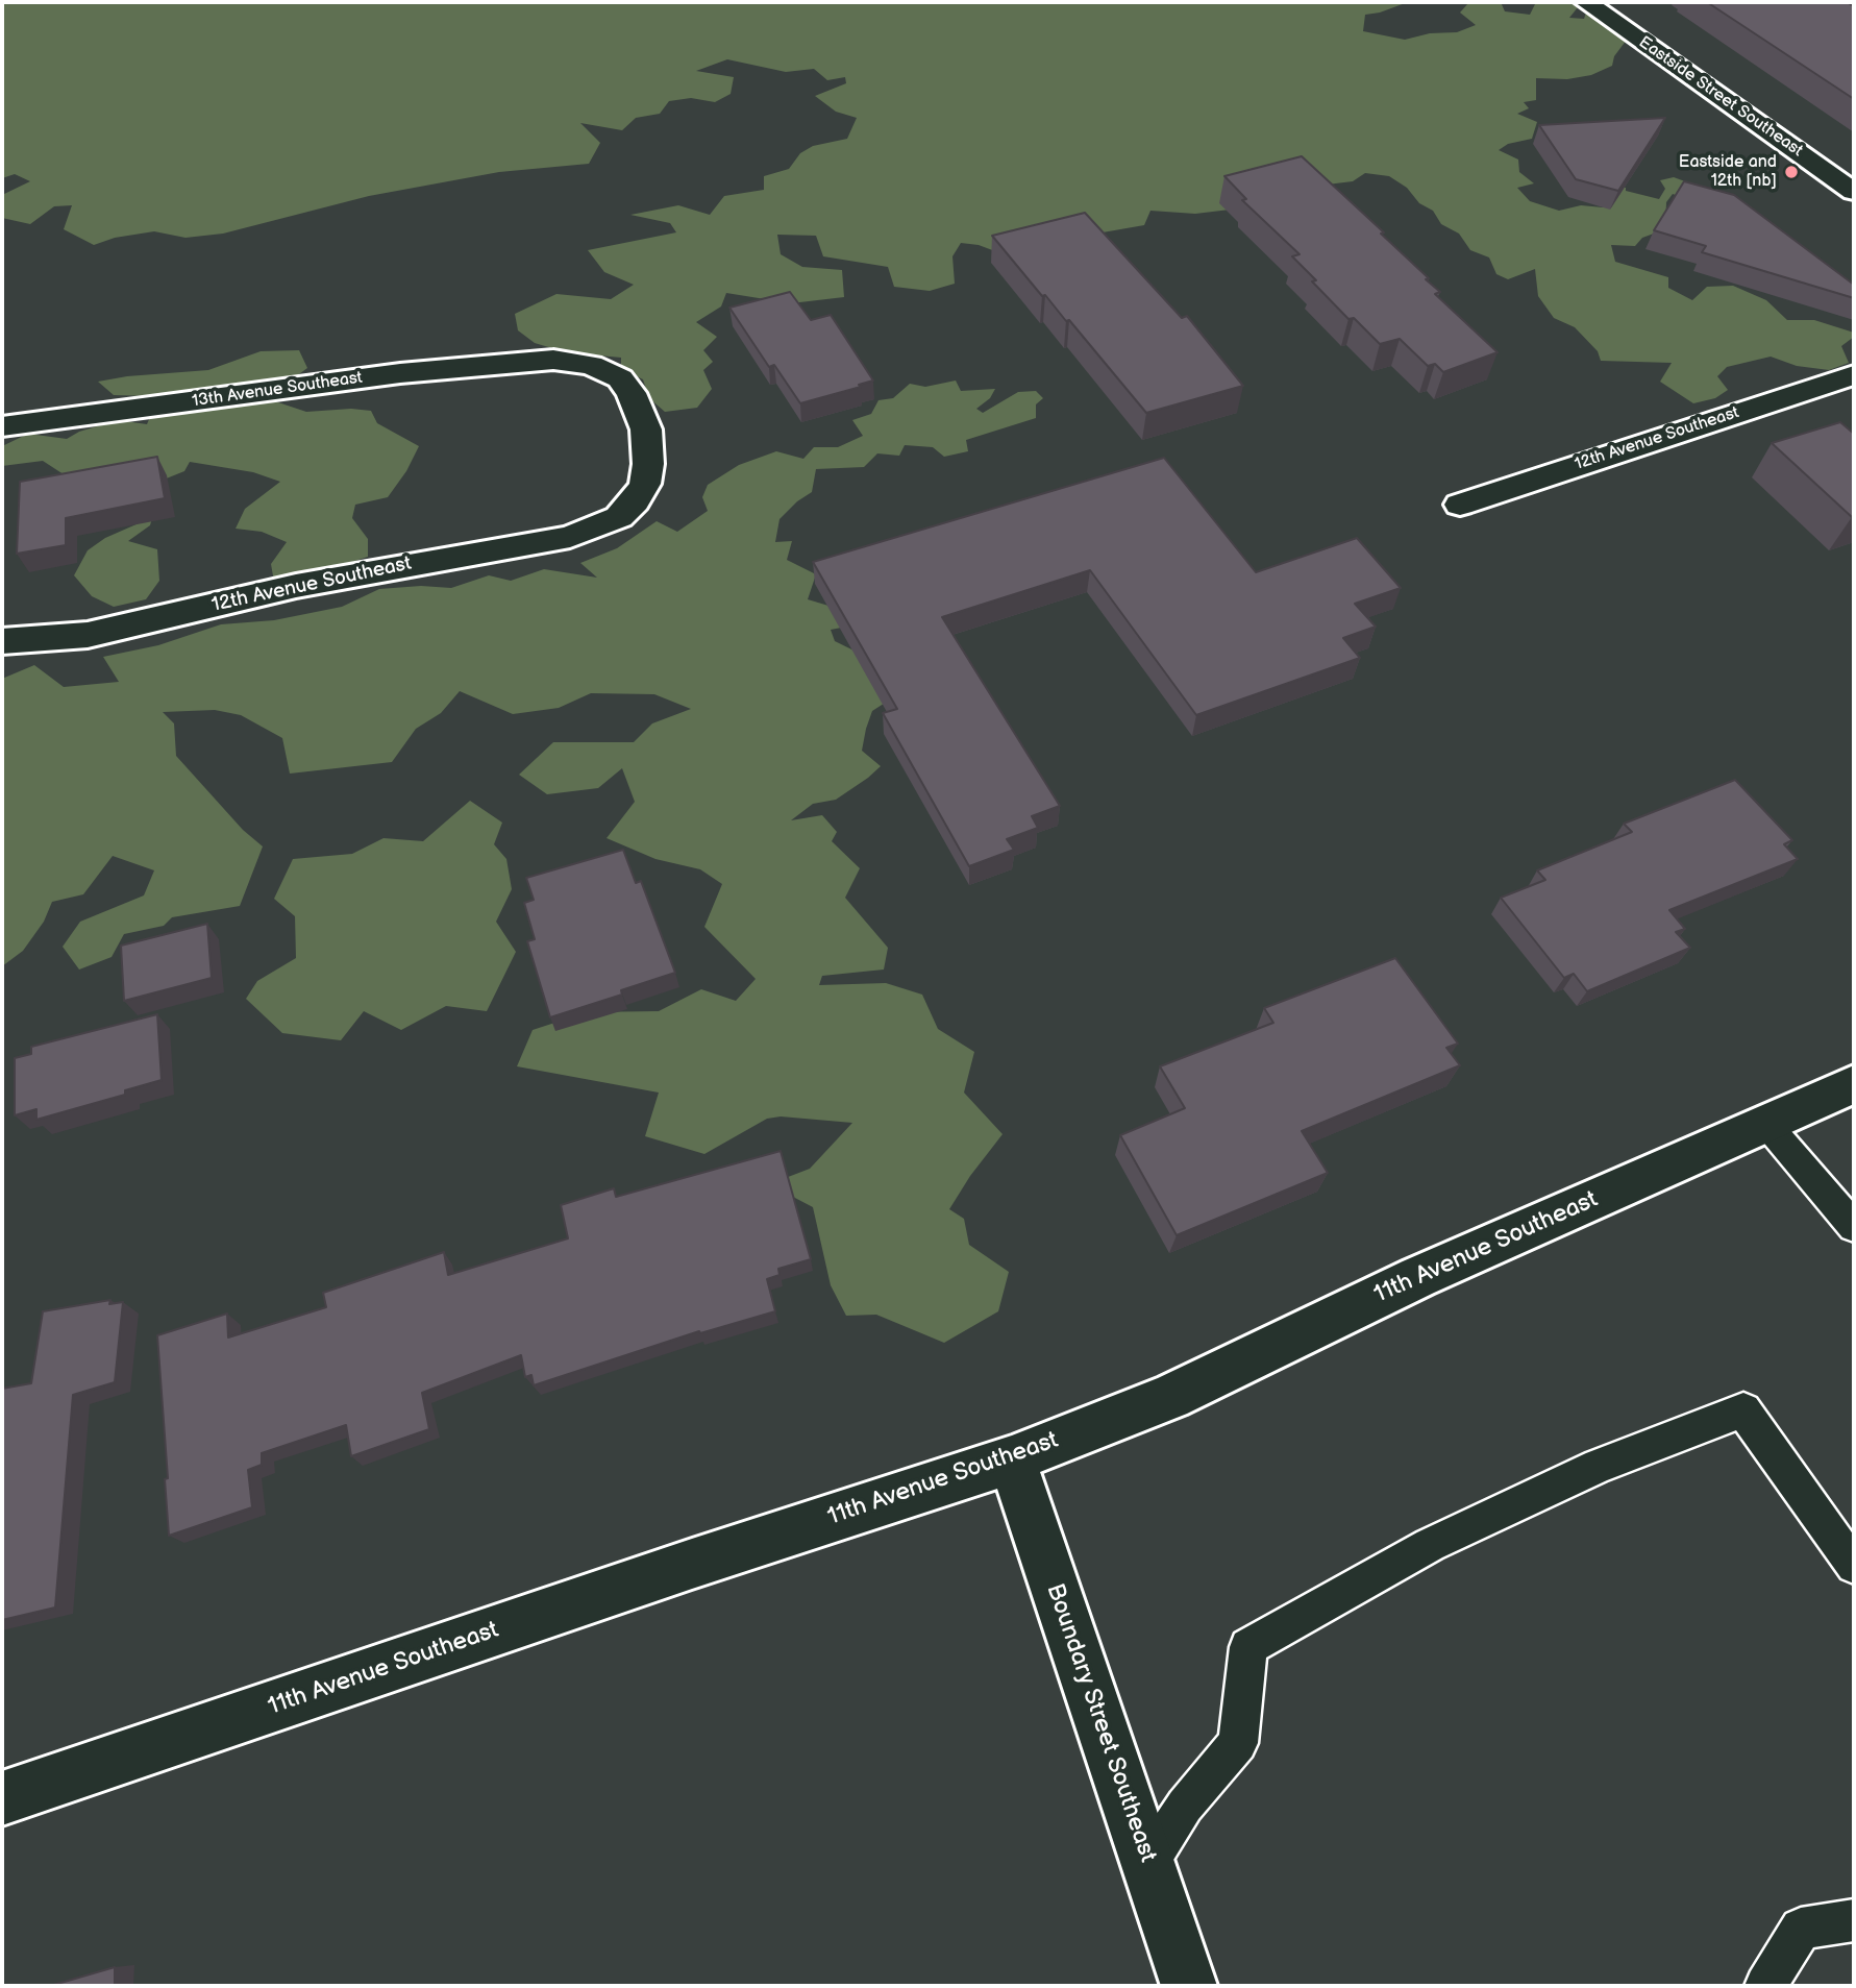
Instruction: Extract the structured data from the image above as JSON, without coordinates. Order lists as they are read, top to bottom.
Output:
{
  "streets": {
    "street": [
      "Eastside Street Southeast",
      "13th Avenue Southeast",
      "12th Avenue Southeast",
      "11th Avenue Southeast",
      "Boundary Street Southeast"
    ]
  },
  "crossings": [
    ["13th Avenue Southeast", "12th Avenue Southeast"],
    ["11th Avenue Southeast", "Boundary Street Southeast"]
  ],
  "places": ["Eastside and 12th [nb]"]
}
